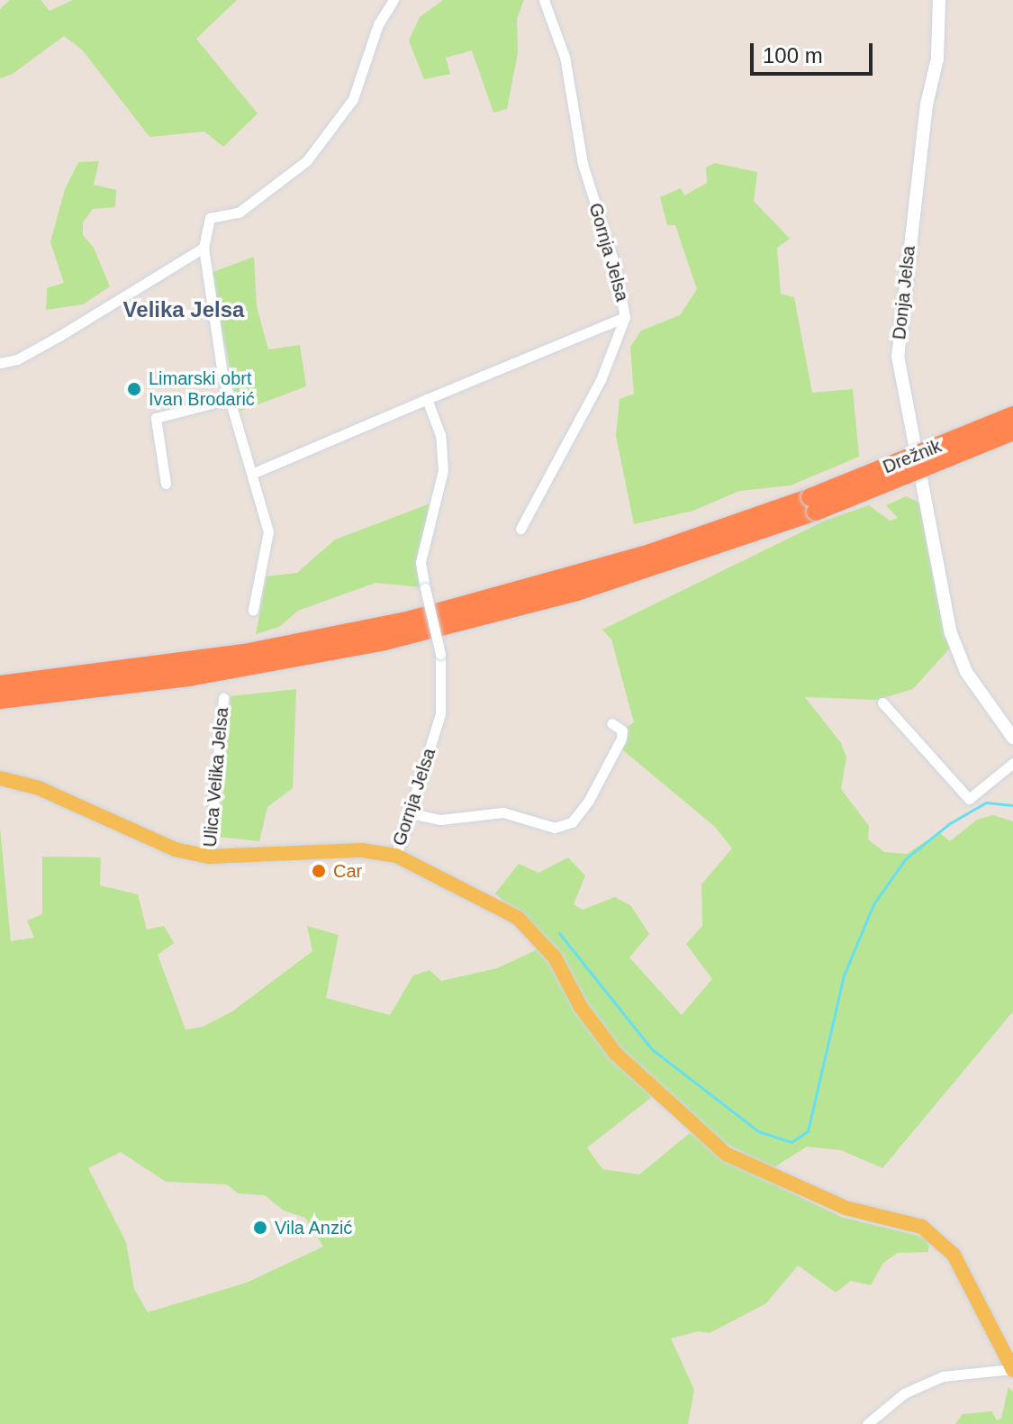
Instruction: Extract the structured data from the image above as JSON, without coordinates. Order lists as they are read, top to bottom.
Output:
{
  "streets": {
    "highway": ["Drežnik"],
    "main road": ["Donja Jelsa"],
    "street": ["Gornja Jelsa", "Ulica Velika Jelsa"]
  },
  "districts": ["Velika Jelsa"],
  "places": ["Limarski obrt Ivan Brodarić", "Car", "Vila Anzić"],
  "scale_bar": "100 m"
}
